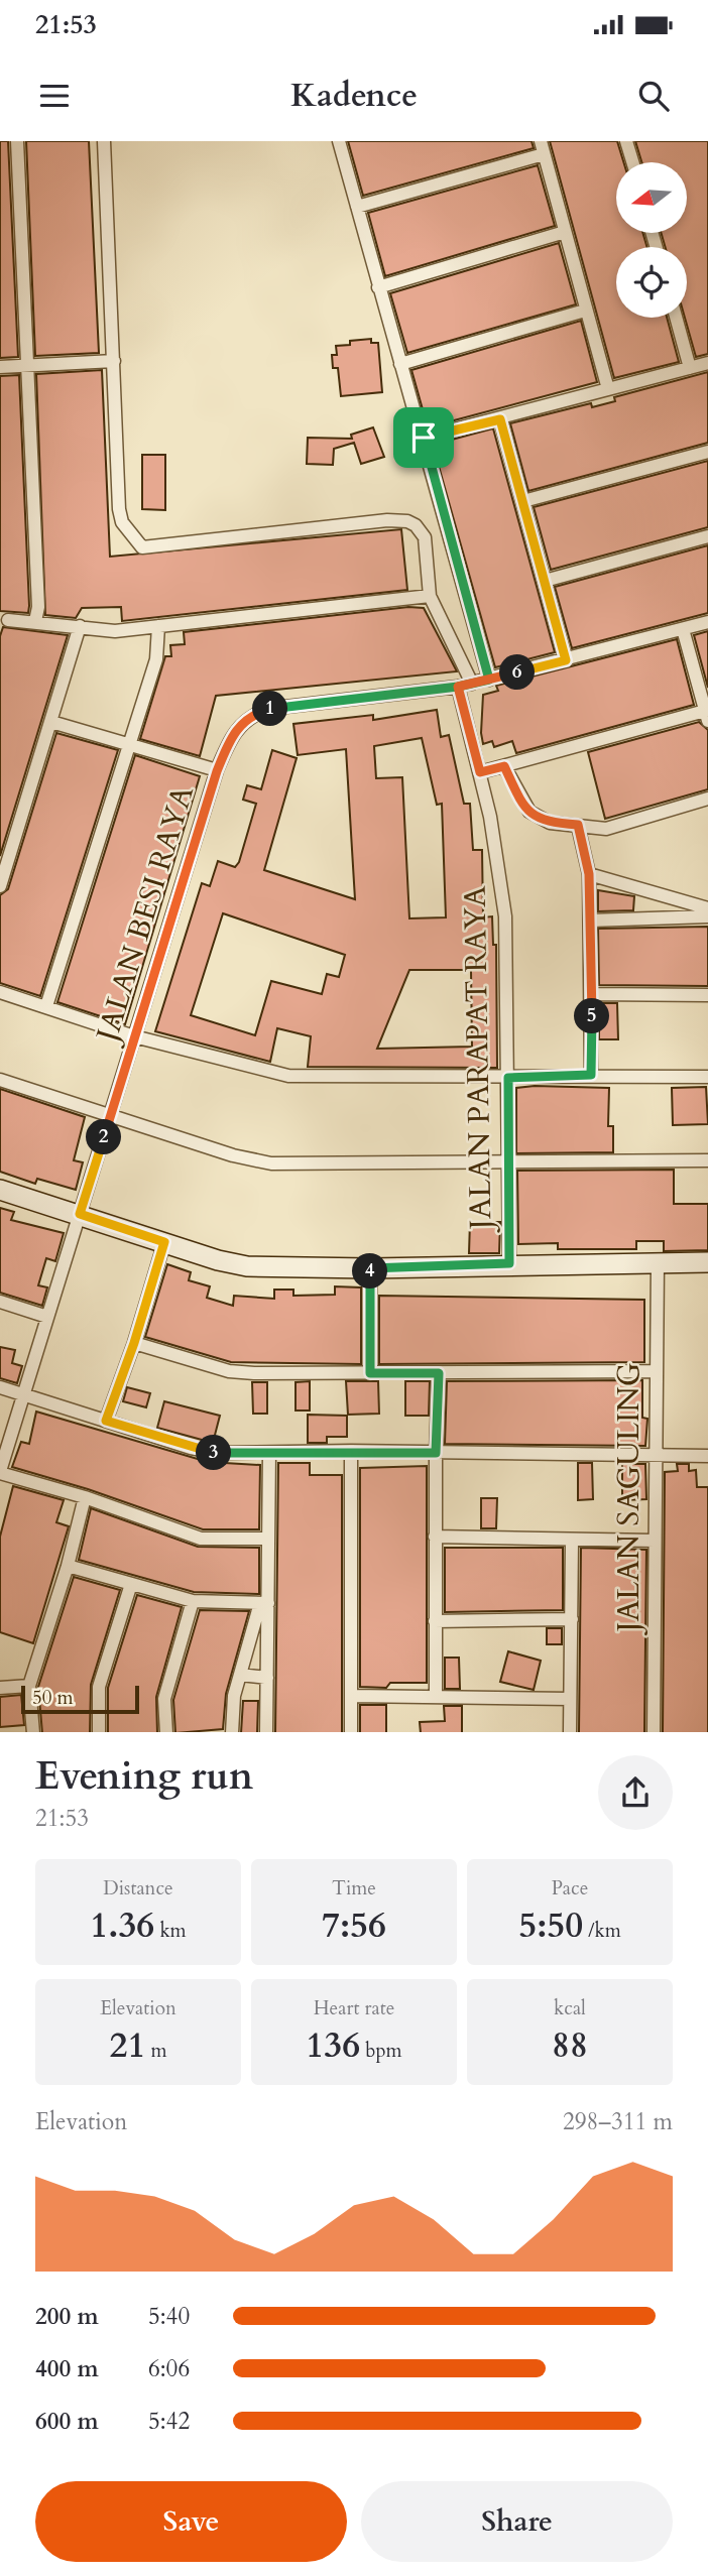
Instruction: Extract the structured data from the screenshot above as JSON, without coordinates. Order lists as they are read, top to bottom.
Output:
{
  "streets": {
    "street": ["JALAN BESI RAYA", "JALAN PARAPAT RAYA", "JALAN SAGULING"]
  },
  "crossings": [
    ["JALAN BESI RAYA", "JALAN PARAPAT RAYA"]
  ],
  "scale_bar": "50 m",
  "north": "left",
  "page": {
    "status": "21:53",
    "header": "Kadence",
    "pins": [
      "6",
      "1",
      "5",
      "2",
      "4",
      "3"
    ],
    "scale": "50 m",
    "heading": ["Evening run", "21:53"],
    "stats": [
      ["Distance", "1.36 km"],
      ["Time", "7:56"],
      ["Pace", "5:50 /km"],
      ["Elevation", "21 m"],
      ["Heart rate", "136 bpm"],
      ["kcal", "88"]
    ],
    "chart": ["Elevation", "298–311 m"],
    "list": [
      {
        "name": "200 m",
        "note": "5:40"
      },
      {
        "name": "400 m",
        "note": "6:06"
      },
      {
        "name": "600 m",
        "note": "5:42"
      }
    ],
    "buttons": ["Save", "Share"]
  }
}
